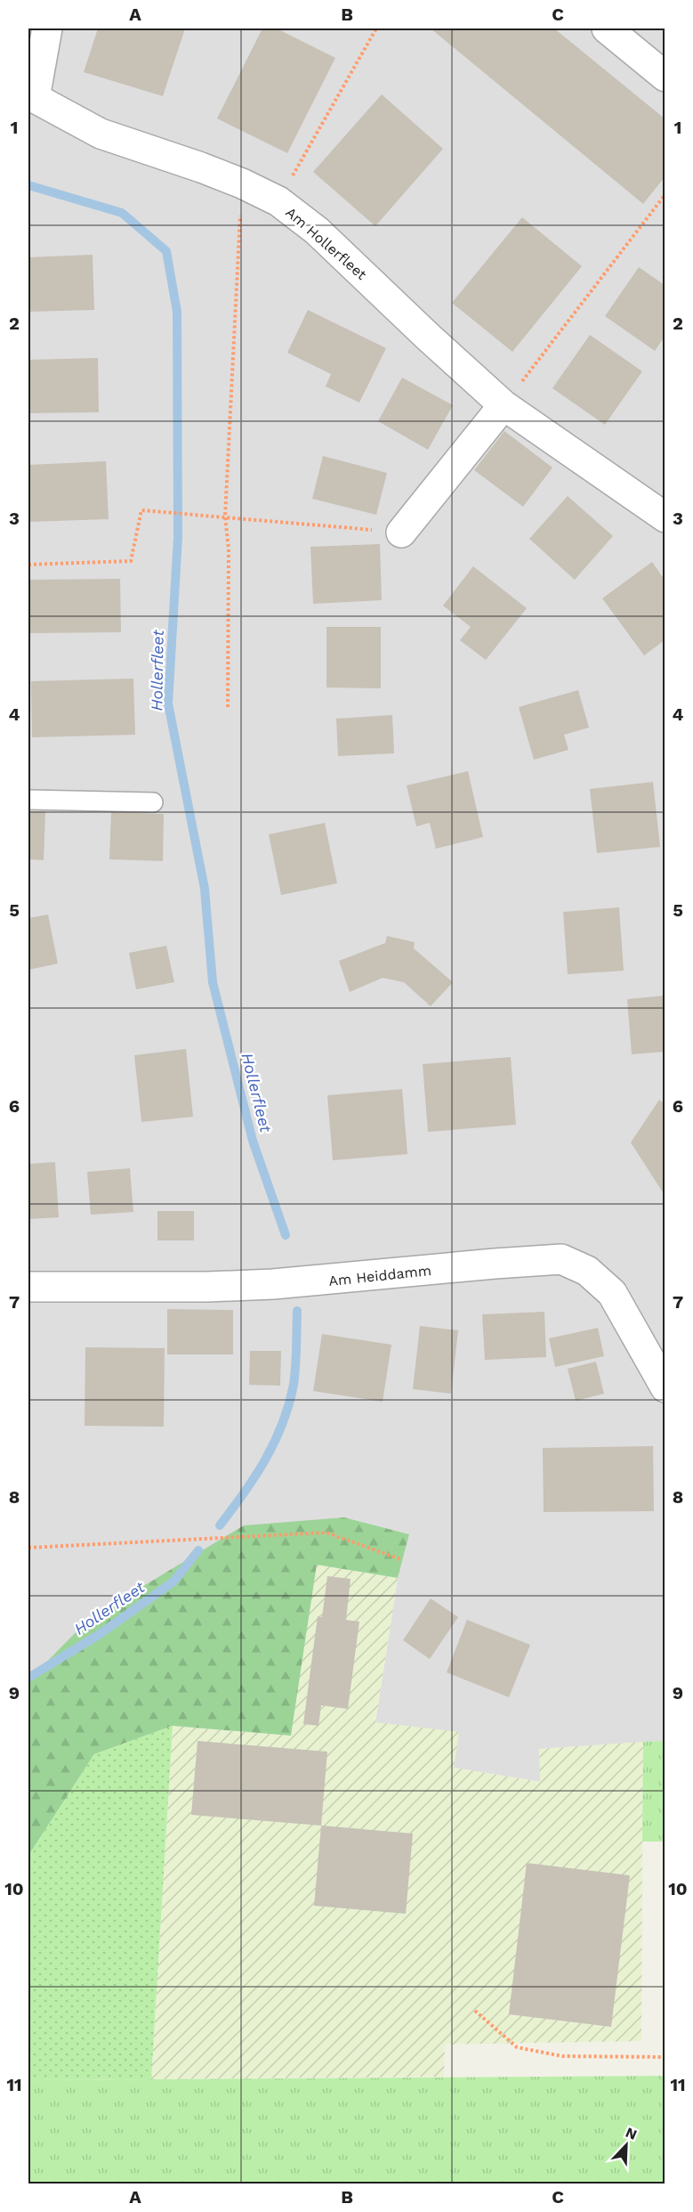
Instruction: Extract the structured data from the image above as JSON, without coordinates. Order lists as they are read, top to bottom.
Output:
{
  "streets": {
    "street": ["Am Hollerfleet", "Am Heiddamm"]
  },
  "water": ["Hollerfleet"],
  "north": "top right",
  "grid": {
    "columns": ["A", "B", "C"],
    "rows": [
      "1",
      "2",
      "3",
      "4",
      "5",
      "6",
      "7",
      "8",
      "9",
      "10",
      "11"
    ]
  }
}
